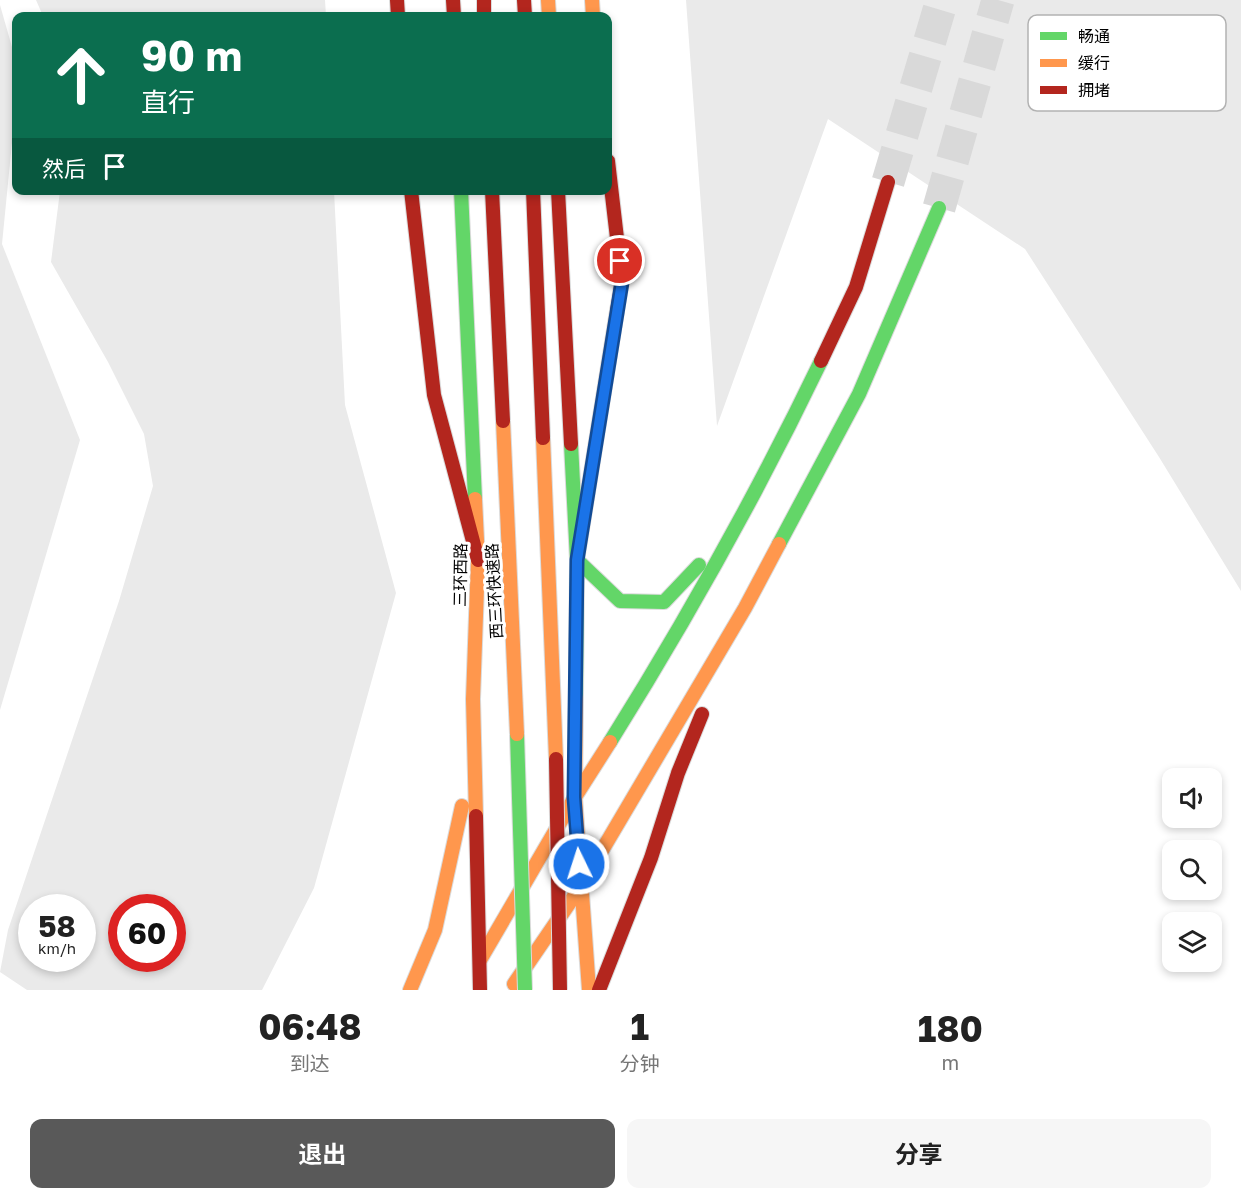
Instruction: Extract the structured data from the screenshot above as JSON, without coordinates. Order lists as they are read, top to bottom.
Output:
{
  "streets": {
    "main road": ["三环西路", "西三环快速路"]
  },
  "legend": ["畅通", "缓行", "拥堵"],
  "page": {
    "turn": ["90 m", "直行"],
    "then": "然后",
    "speed": "58 km/h",
    "limit": "60",
    "eta": [
      "06:48",
      "到达",
      "1",
      "分钟",
      "180",
      "m"
    ],
    "buttons": ["退出", "分享"]
  }
}
